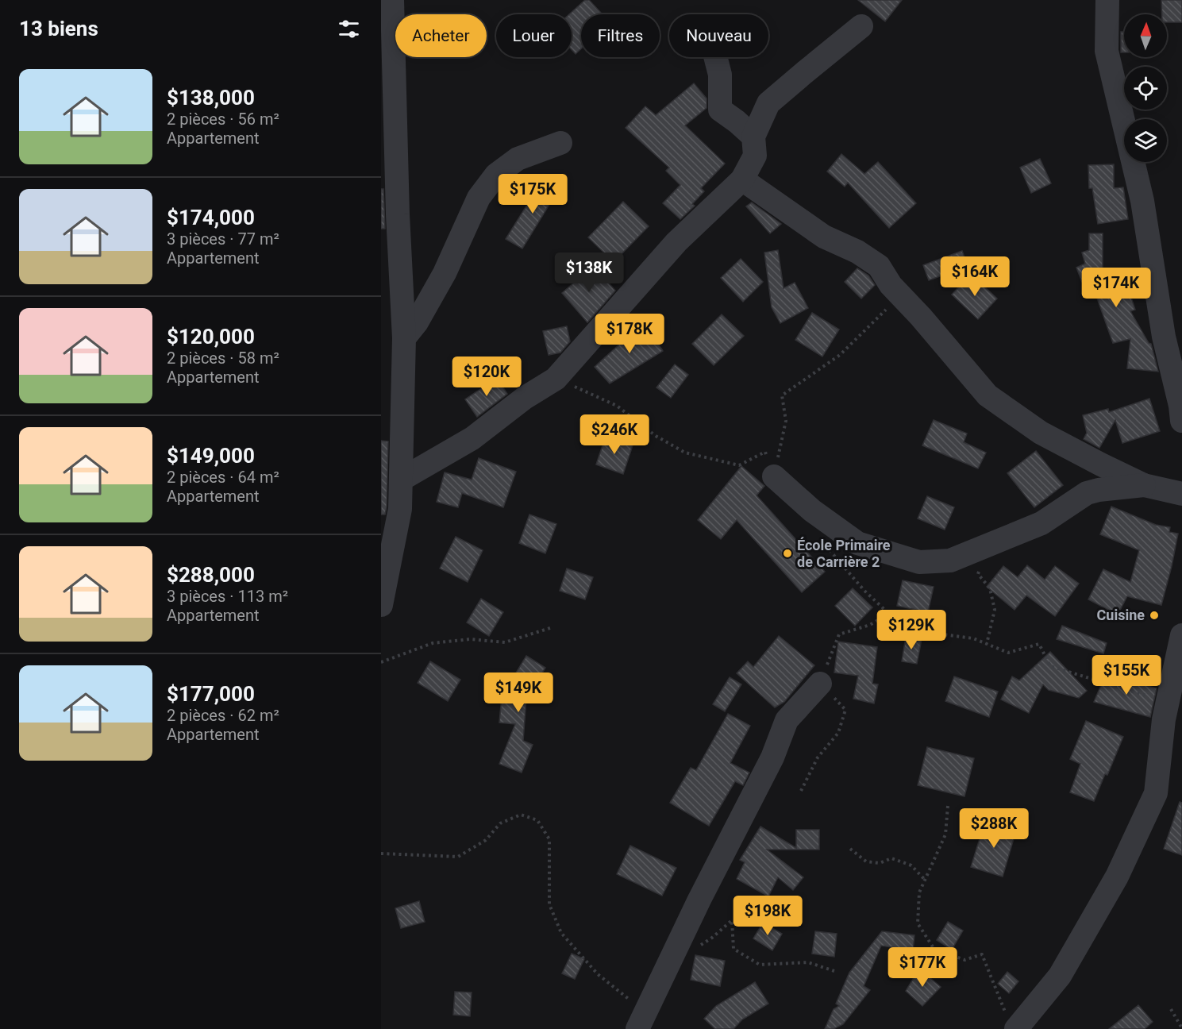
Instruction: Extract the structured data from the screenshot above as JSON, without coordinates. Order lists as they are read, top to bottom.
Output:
{
  "places": ["École Primaire de Carrière 2", "Cuisine"],
  "north": "top",
  "page": {
    "heading": "13 biens",
    "chip": [
      "Acheter",
      "Louer",
      "Filtres",
      "Nouveau"
    ],
    "list": [
      {
        "name": "$138,000",
        "note": "2 pièces · 56 m² · Appartement"
      },
      {
        "name": "$174,000",
        "note": "3 pièces · 77 m² · Appartement"
      },
      {
        "name": "$120,000",
        "note": "2 pièces · 58 m² · Appartement"
      },
      {
        "name": "$149,000",
        "note": "2 pièces · 64 m² · Appartement"
      },
      {
        "name": "$288,000",
        "note": "3 pièces · 113 m² · Appartement"
      },
      {
        "name": "$177,000",
        "note": "2 pièces · 62 m² · Appartement"
      }
    ],
    "price": [
      "$175K",
      "$138K",
      "$164K",
      "$174K",
      "$178K",
      "$120K",
      "$246K",
      "$129K",
      "$155K",
      "$149K",
      "$288K",
      "$198K",
      "$177K"
    ]
  }
}
